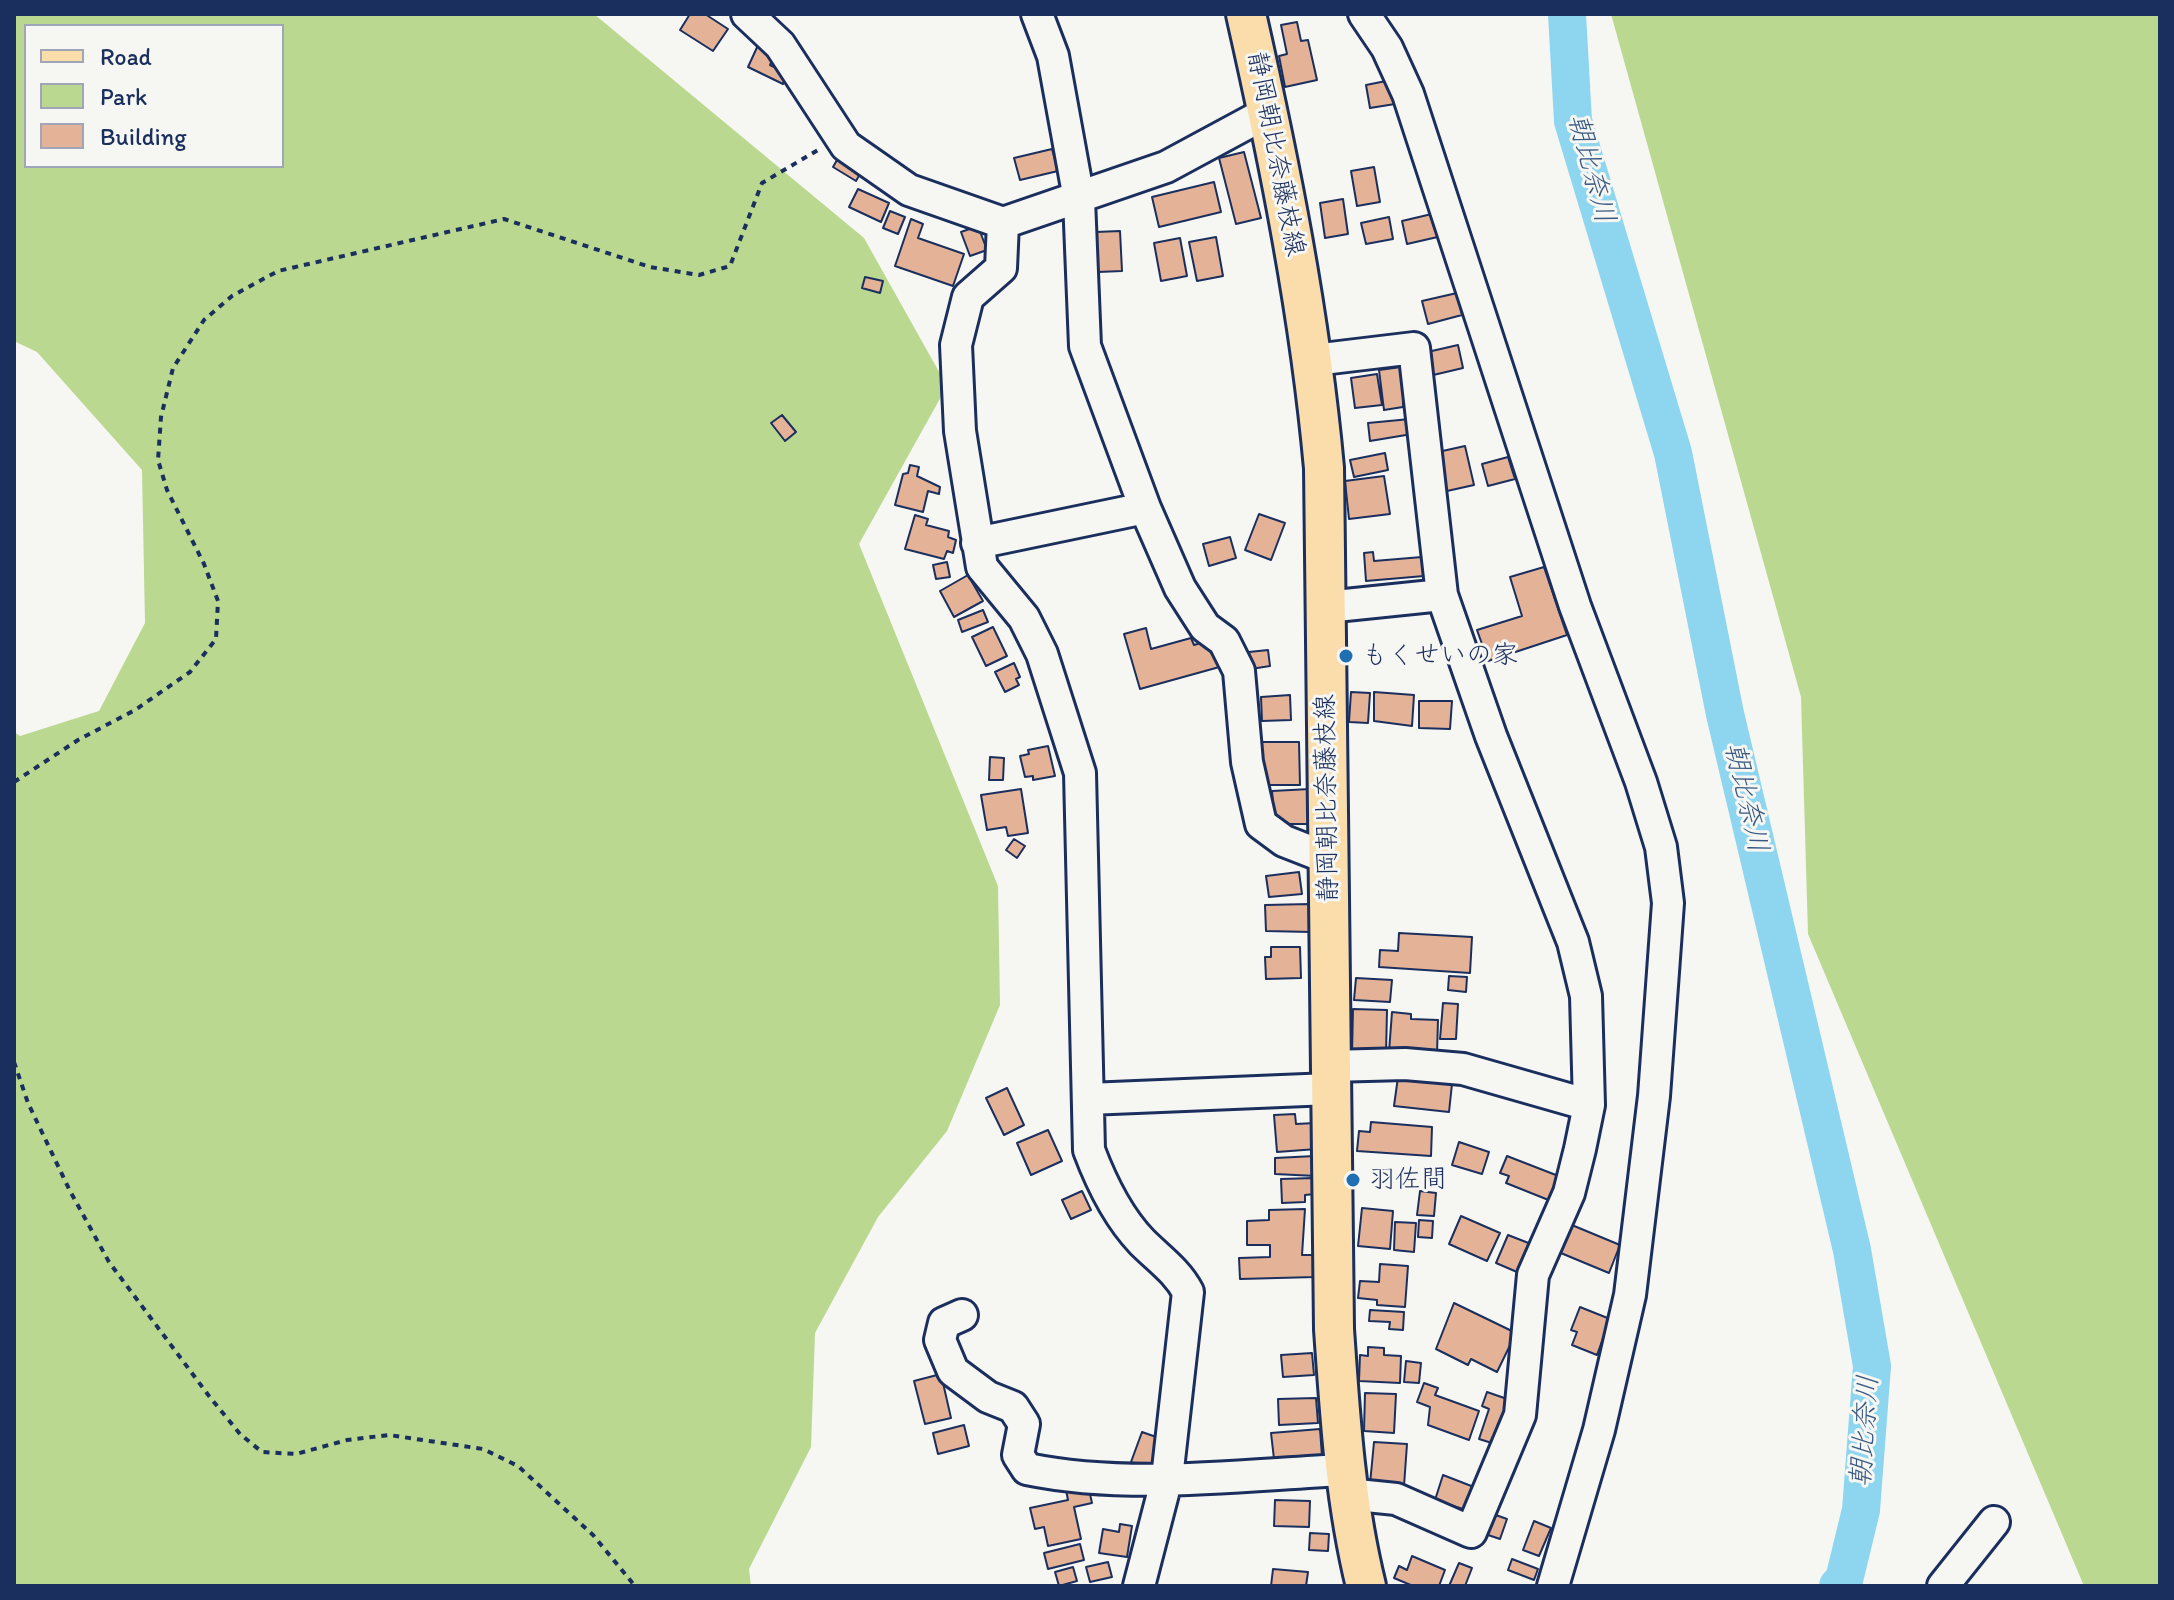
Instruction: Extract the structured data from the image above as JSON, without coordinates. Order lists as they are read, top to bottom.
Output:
{
  "streets": {
    "main road": ["静岡朝比奈藤枝線"]
  },
  "water": ["朝比奈川"],
  "places": ["もくせいの家", "羽佐間"],
  "legend": ["Road", "Park", "Building"]
}
